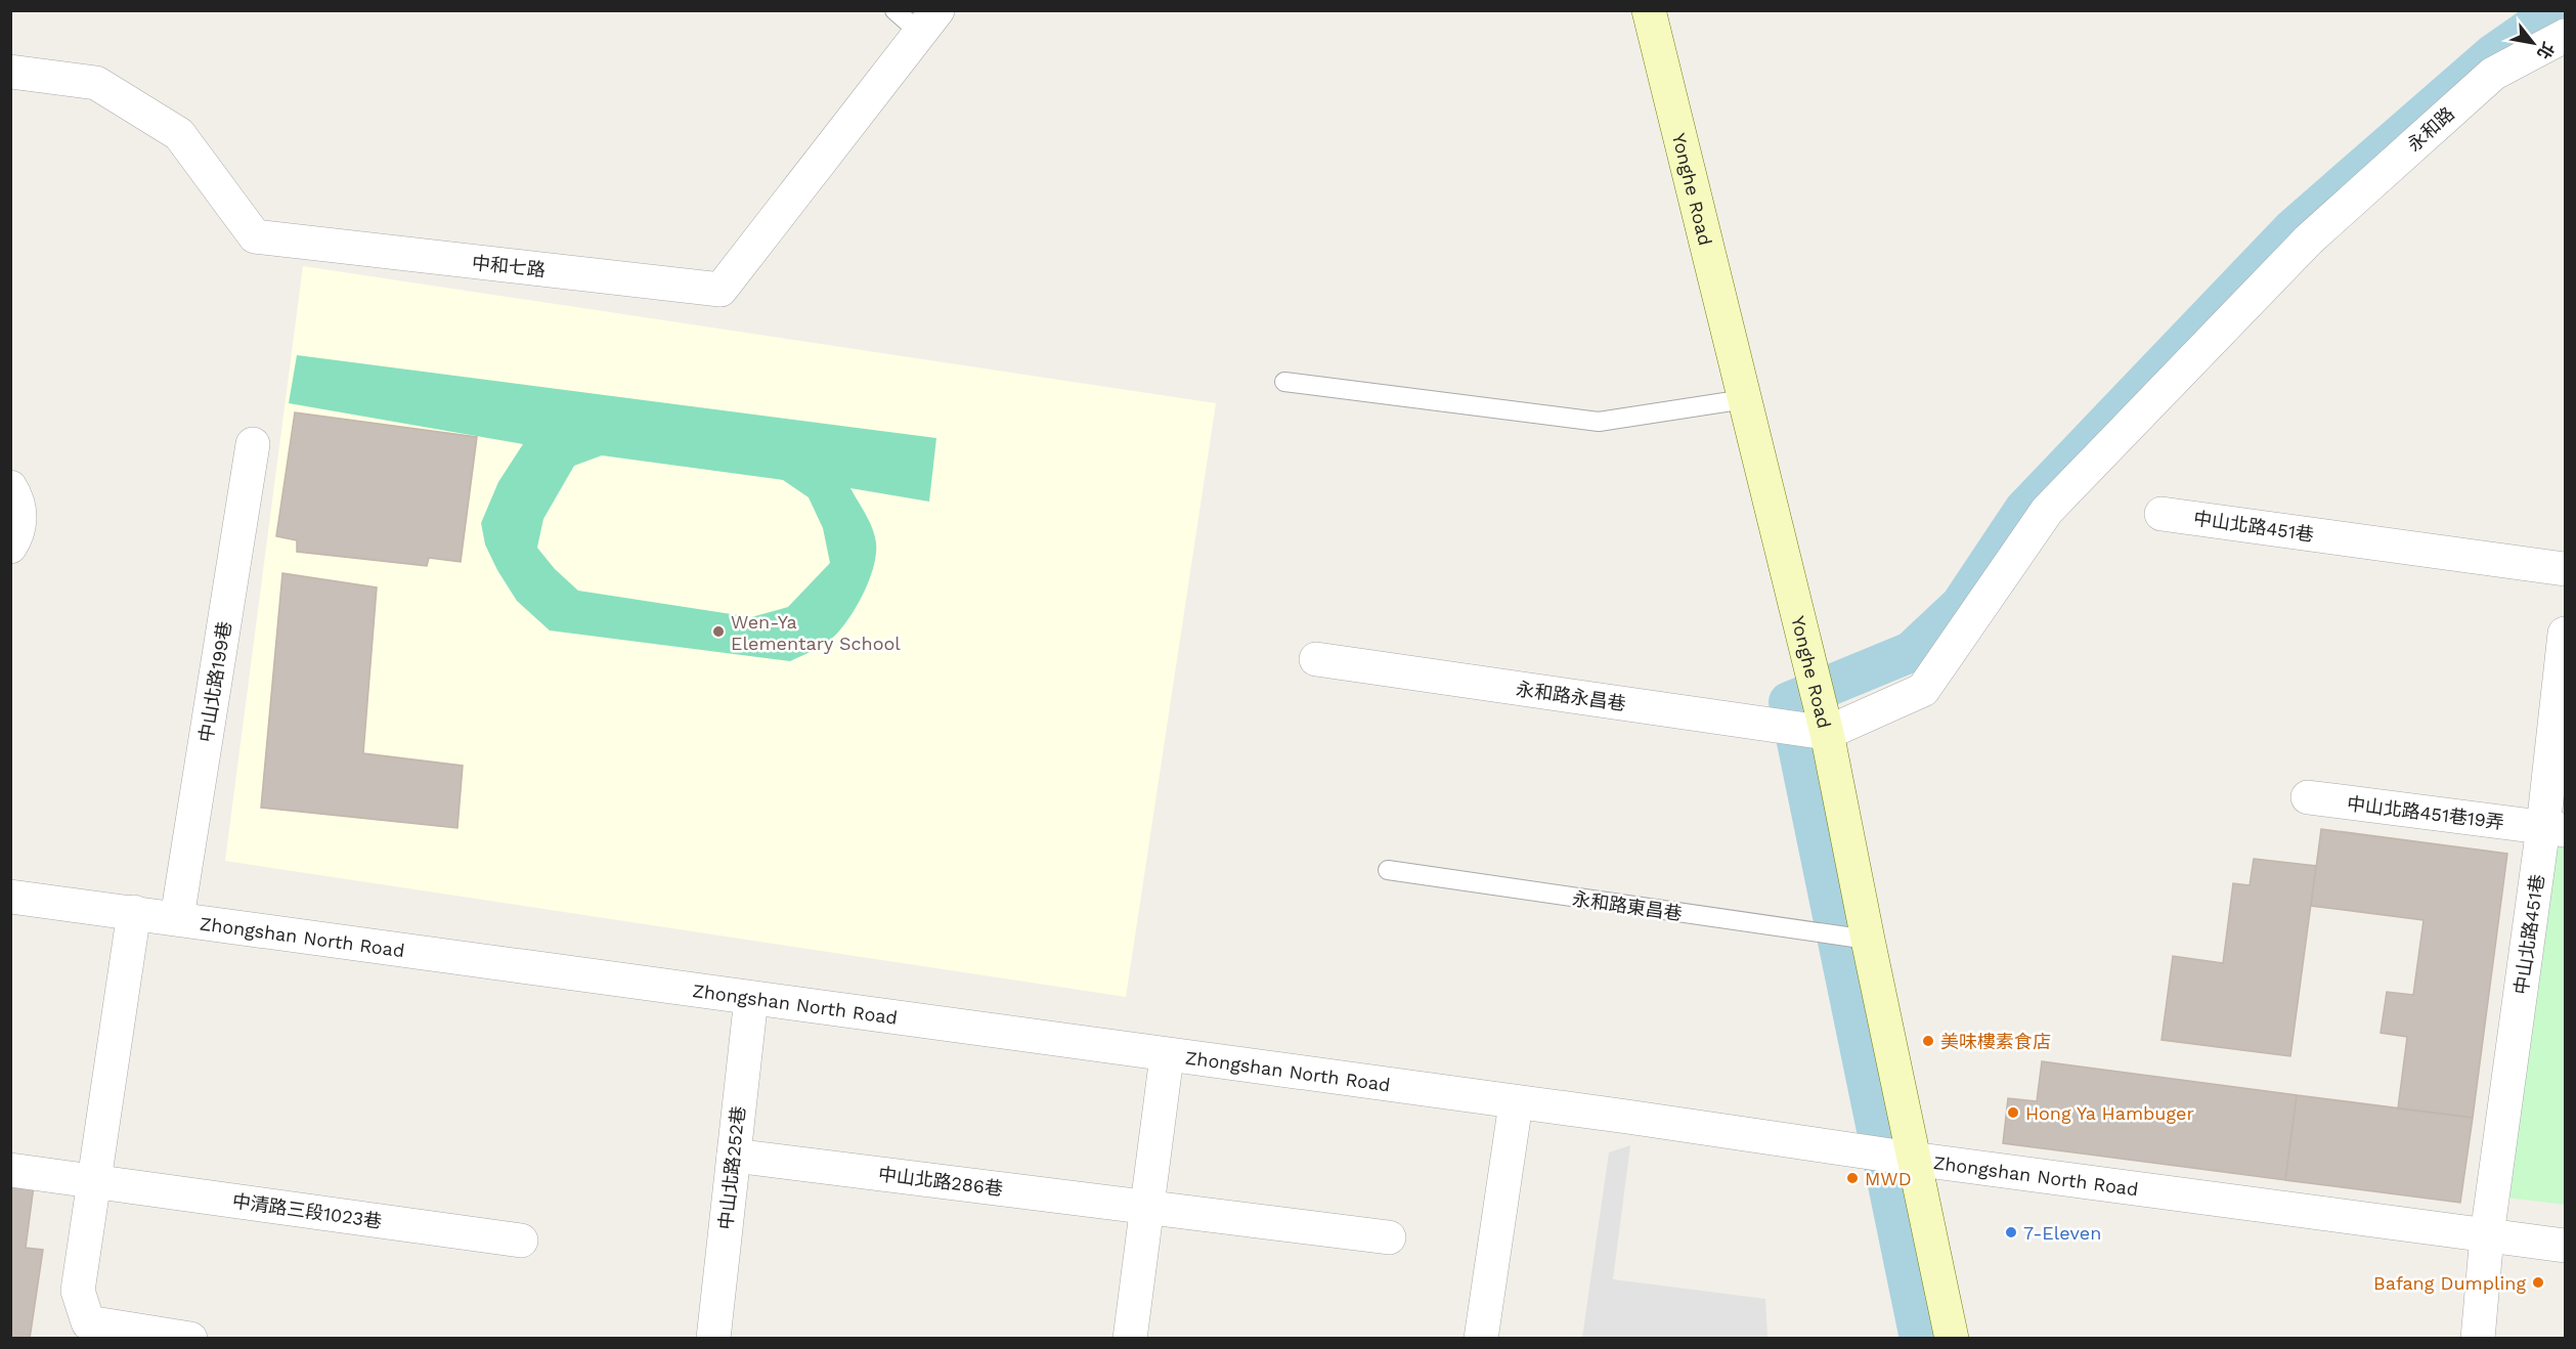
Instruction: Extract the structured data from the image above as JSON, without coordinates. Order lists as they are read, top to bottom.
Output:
{
  "streets": {
    "main road": ["Yonghe Road"],
    "street": [
      "永和路",
      "中和七路",
      "中山北路451巷",
      "中山北路199巷",
      "永和路永昌巷",
      "中山北路451巷19弄",
      "Zhongshan North Road",
      "中山北路252巷",
      "中山北路286巷",
      "中清路三段1023巷"
    ],
    "lane": ["永和路東昌巷"]
  },
  "crossings": [
    ["永和路", "Yonghe Road"],
    ["永和路", "永和路永昌巷"],
    ["Yonghe Road", "永和路永昌巷"],
    ["Yonghe Road", "永和路東昌巷"],
    ["Yonghe Road", "Zhongshan North Road"],
    ["中山北路451巷", "中山北路451巷19弄"],
    ["中山北路451巷", "Zhongshan North Road"],
    ["中山北路199巷", "Zhongshan North Road"],
    ["Zhongshan North Road", "中山北路252巷"],
    ["中山北路252巷", "中山北路286巷"]
  ],
  "places": [
    "Wen-Ya Elementary School",
    "美味樓素食店",
    "Hong Ya Hambuger",
    "MWD",
    "7-Eleven",
    "Bafang Dumpling"
  ],
  "north": "bottom right"
}
